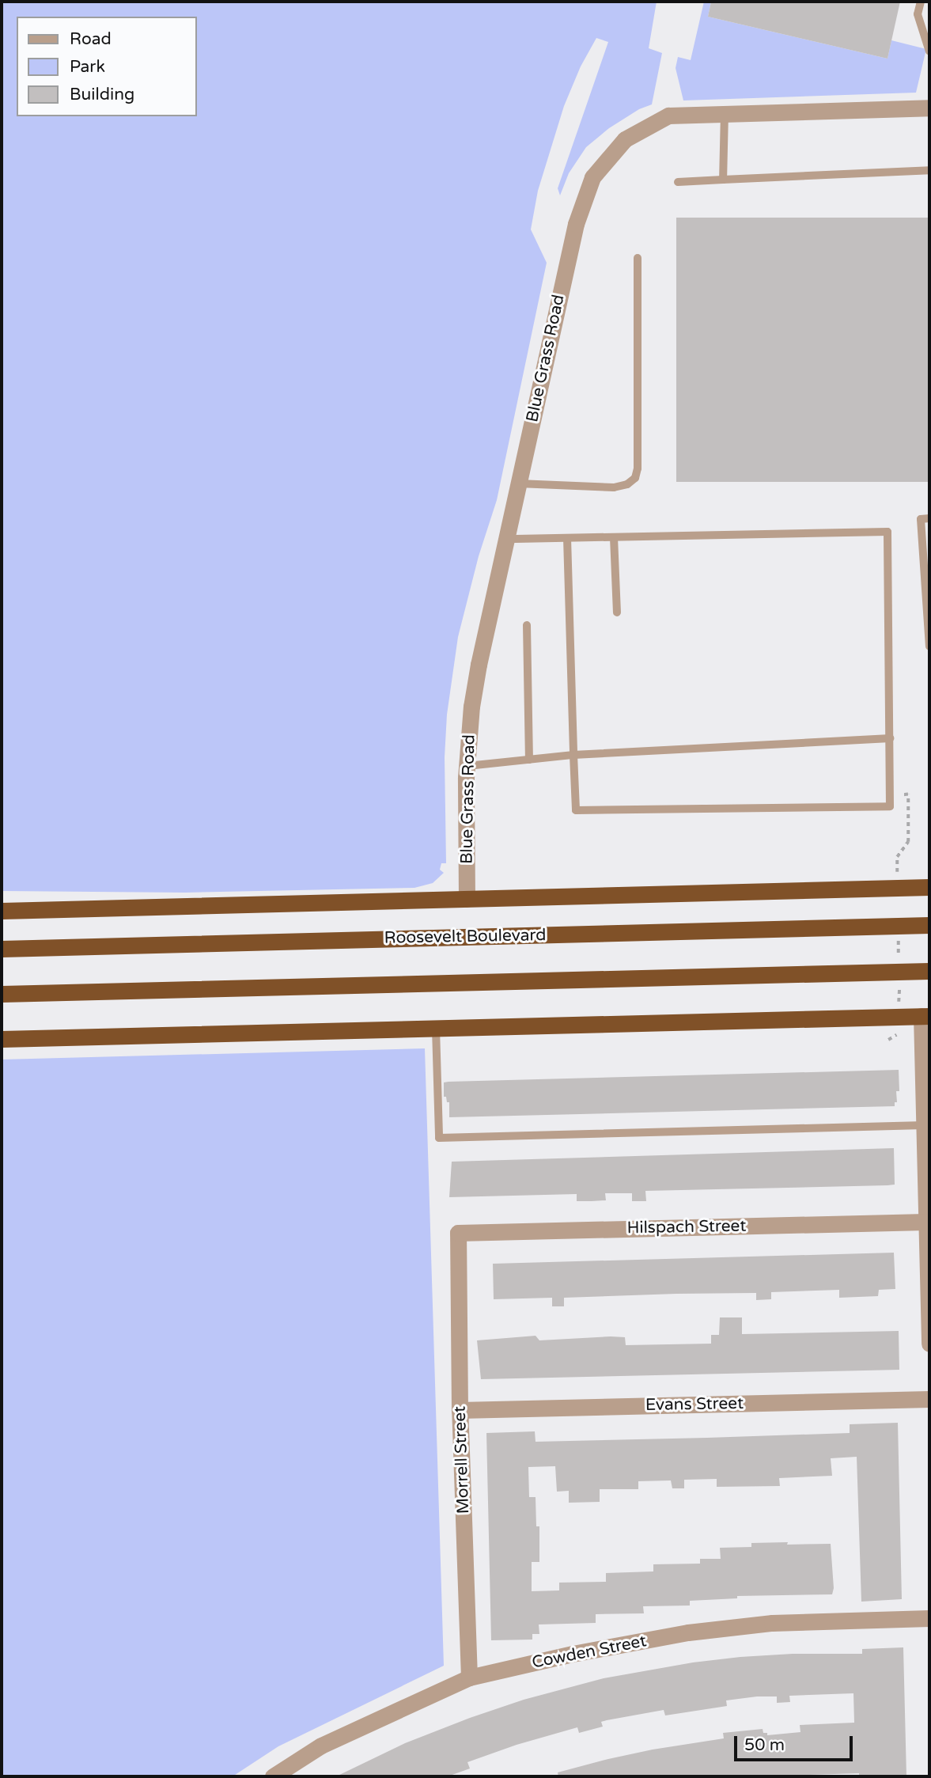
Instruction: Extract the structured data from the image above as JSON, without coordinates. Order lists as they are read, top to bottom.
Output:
{
  "streets": {
    "highway": ["Roosevelt Boulevard"],
    "street": [
      "Blue Grass Road",
      "Hilspach Street",
      "Evans Street",
      "Morrell Street",
      "Cowden Street"
    ]
  },
  "crossings": [
    ["Hilspach Street", "Morrell Street"],
    ["Evans Street", "Morrell Street"],
    ["Morrell Street", "Cowden Street"]
  ],
  "legend": ["Road", "Park", "Building"],
  "scale_bar": "50 m"
}
